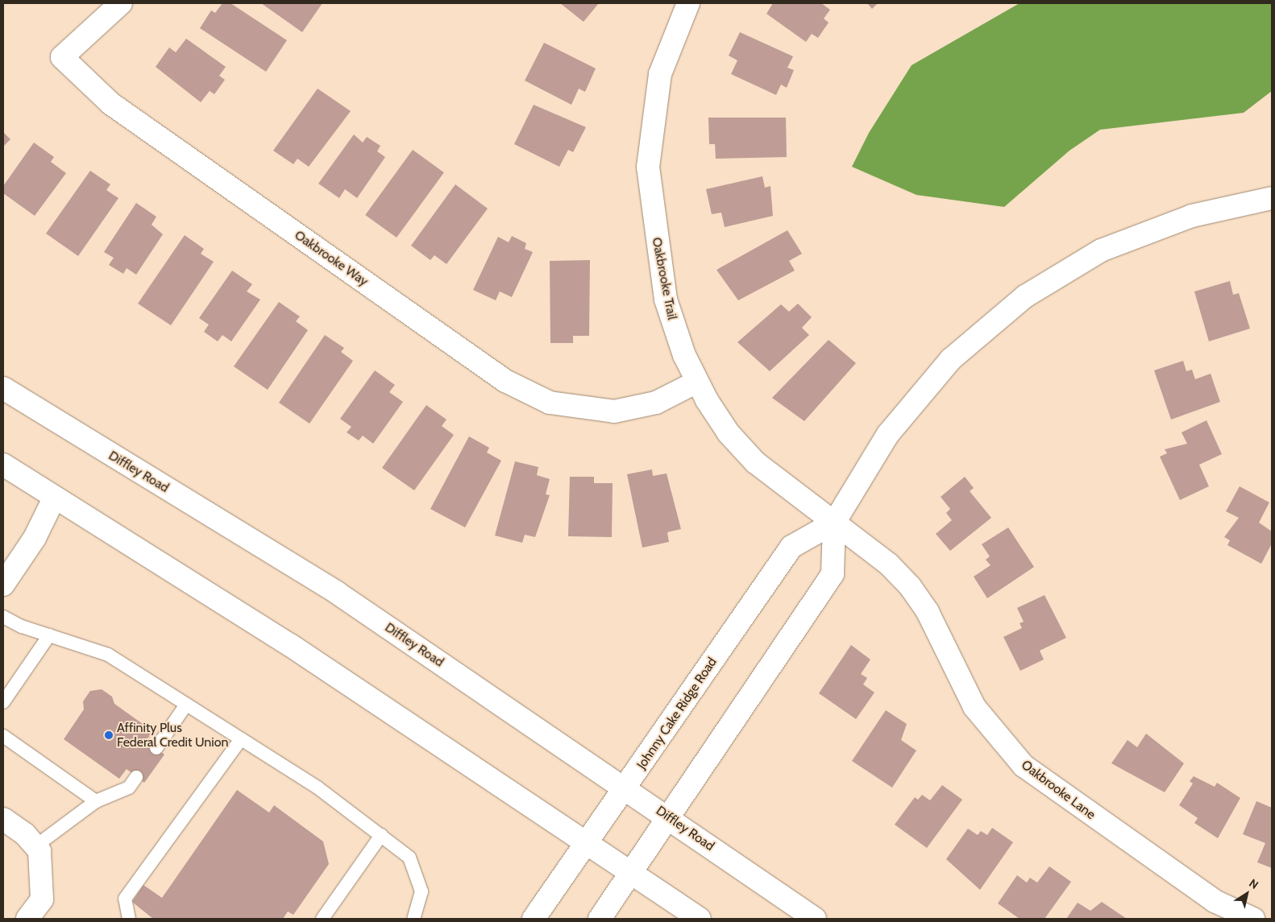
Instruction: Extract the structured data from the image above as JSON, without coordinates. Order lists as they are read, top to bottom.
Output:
{
  "streets": {
    "street": [
      "Oakbrooke Way",
      "Oakbrooke Trail",
      "Diffley Road",
      "Johnny Cake Ridge Road",
      "Oakbrooke Lane"
    ]
  },
  "crossings": [
    ["Oakbrooke Way", "Oakbrooke Trail"],
    ["Oakbrooke Trail", "Johnny Cake Ridge Road"],
    ["Oakbrooke Trail", "Oakbrooke Lane"],
    ["Diffley Road", "Johnny Cake Ridge Road"],
    ["Johnny Cake Ridge Road", "Oakbrooke Lane"]
  ],
  "places": ["Affinity Plus Federal Credit Union"],
  "north": "top right"
}
